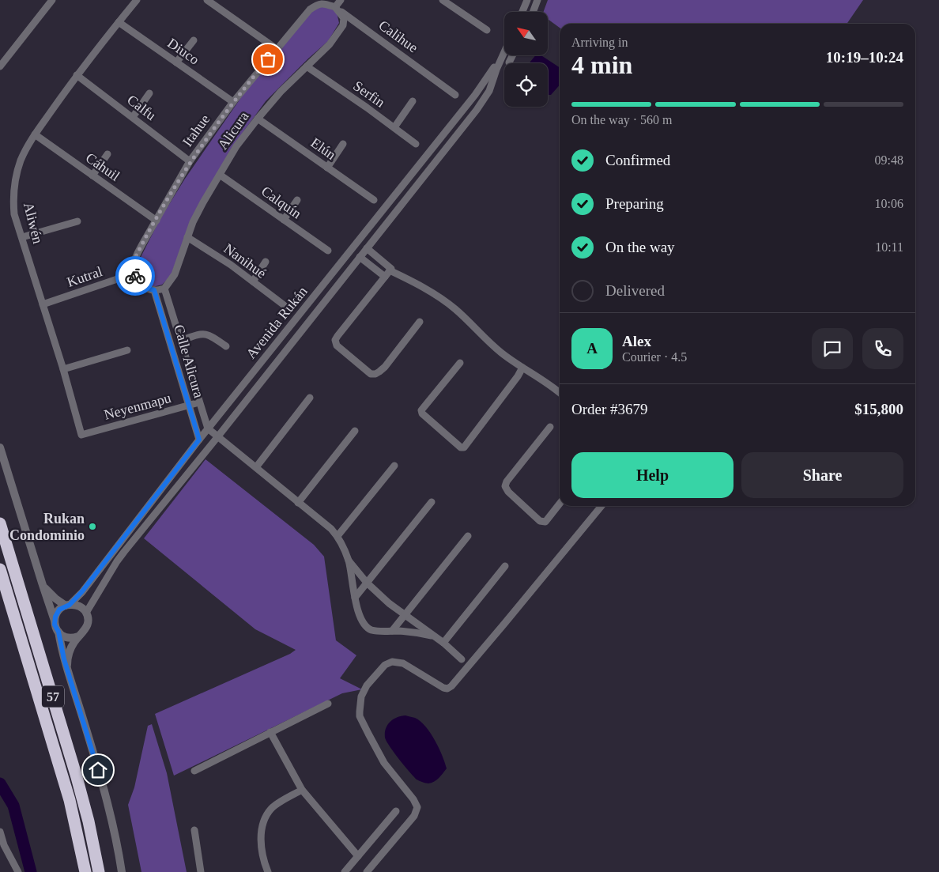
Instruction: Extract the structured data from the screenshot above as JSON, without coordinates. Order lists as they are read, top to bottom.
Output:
{
  "streets": {
    "highway": ["57"],
    "street": [
      "Calihue",
      "Diuco",
      "Serfin",
      "Calfu",
      "Itahue",
      "Alicura",
      "Elún",
      "Cáhuil",
      "Calquín",
      "Aliwén",
      "Nanihué",
      "Kutral",
      "Avenida Rukán",
      "Calle Alicura",
      "Neyenmapu"
    ]
  },
  "crossings": [
    ["Calihue", "Itahue"],
    ["Calihue", "Alicura"],
    ["Diuco", "Itahue"],
    ["Diuco", "Aliwén"],
    ["Serfin", "Alicura"],
    ["Calfu", "Itahue"],
    ["Calfu", "Aliwén"],
    ["Itahue", "Alicura"],
    ["Itahue", "Cáhuil"],
    ["Itahue", "Kutral"],
    ["Alicura", "Elún"],
    ["Alicura", "Calquín"],
    ["Alicura", "Nanihué"],
    ["Alicura", "Calle Alicura"],
    ["Cáhuil", "Aliwén"],
    ["Aliwén", "Kutral"],
    ["Aliwén", "Neyenmapu"],
    ["Avenida Rukán", "Calle Alicura"],
    ["Calle Alicura", "Neyenmapu"]
  ],
  "places": ["Rukan Condominio"],
  "north": "top left",
  "page": {
    "heading": ["4 min", "Arriving in", "10:19–10:24"],
    "panel": [
      "Alex",
      "Courier · 4.5",
      "Order #3679",
      "$15,800"
    ],
    "bar": "On the way · 560 m",
    "list": [
      ["Confirmed", "09:48"],
      ["Preparing", "10:06"],
      ["On the way", "10:11"],
      "Delivered"
    ],
    "round": "A",
    "buttons": ["Help", "Share"]
  }
}
